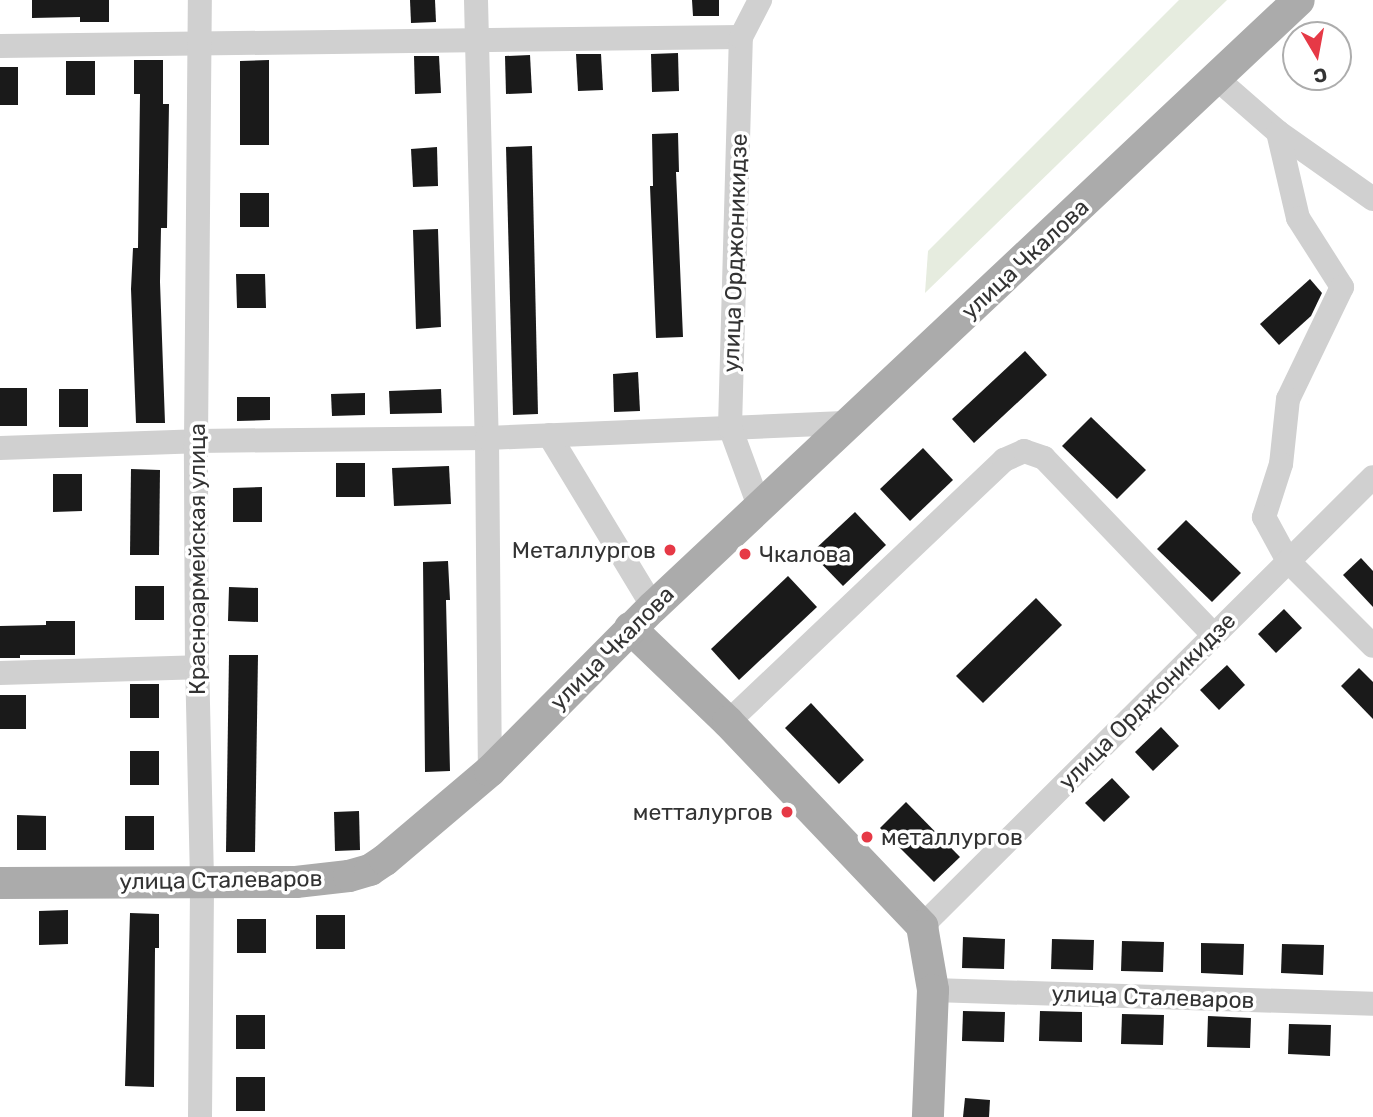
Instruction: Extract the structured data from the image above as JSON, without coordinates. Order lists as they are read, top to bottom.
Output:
{
  "streets": {
    "main road": ["улица Чкалова", "улица Сталеваров"],
    "street": ["улица Орджоникидзе", "Красноармейская улица"]
  },
  "crossings": [
    ["улица Орджоникидзе", "улица Чкалова"],
    ["улица Чкалова", "улица Сталеваров"],
    ["Красноармейская улица", "улица Сталеваров"]
  ],
  "places": [
    "Металлургов",
    "Чкалова",
    "метталургов",
    "металлургов"
  ],
  "north": "bottom"
}
